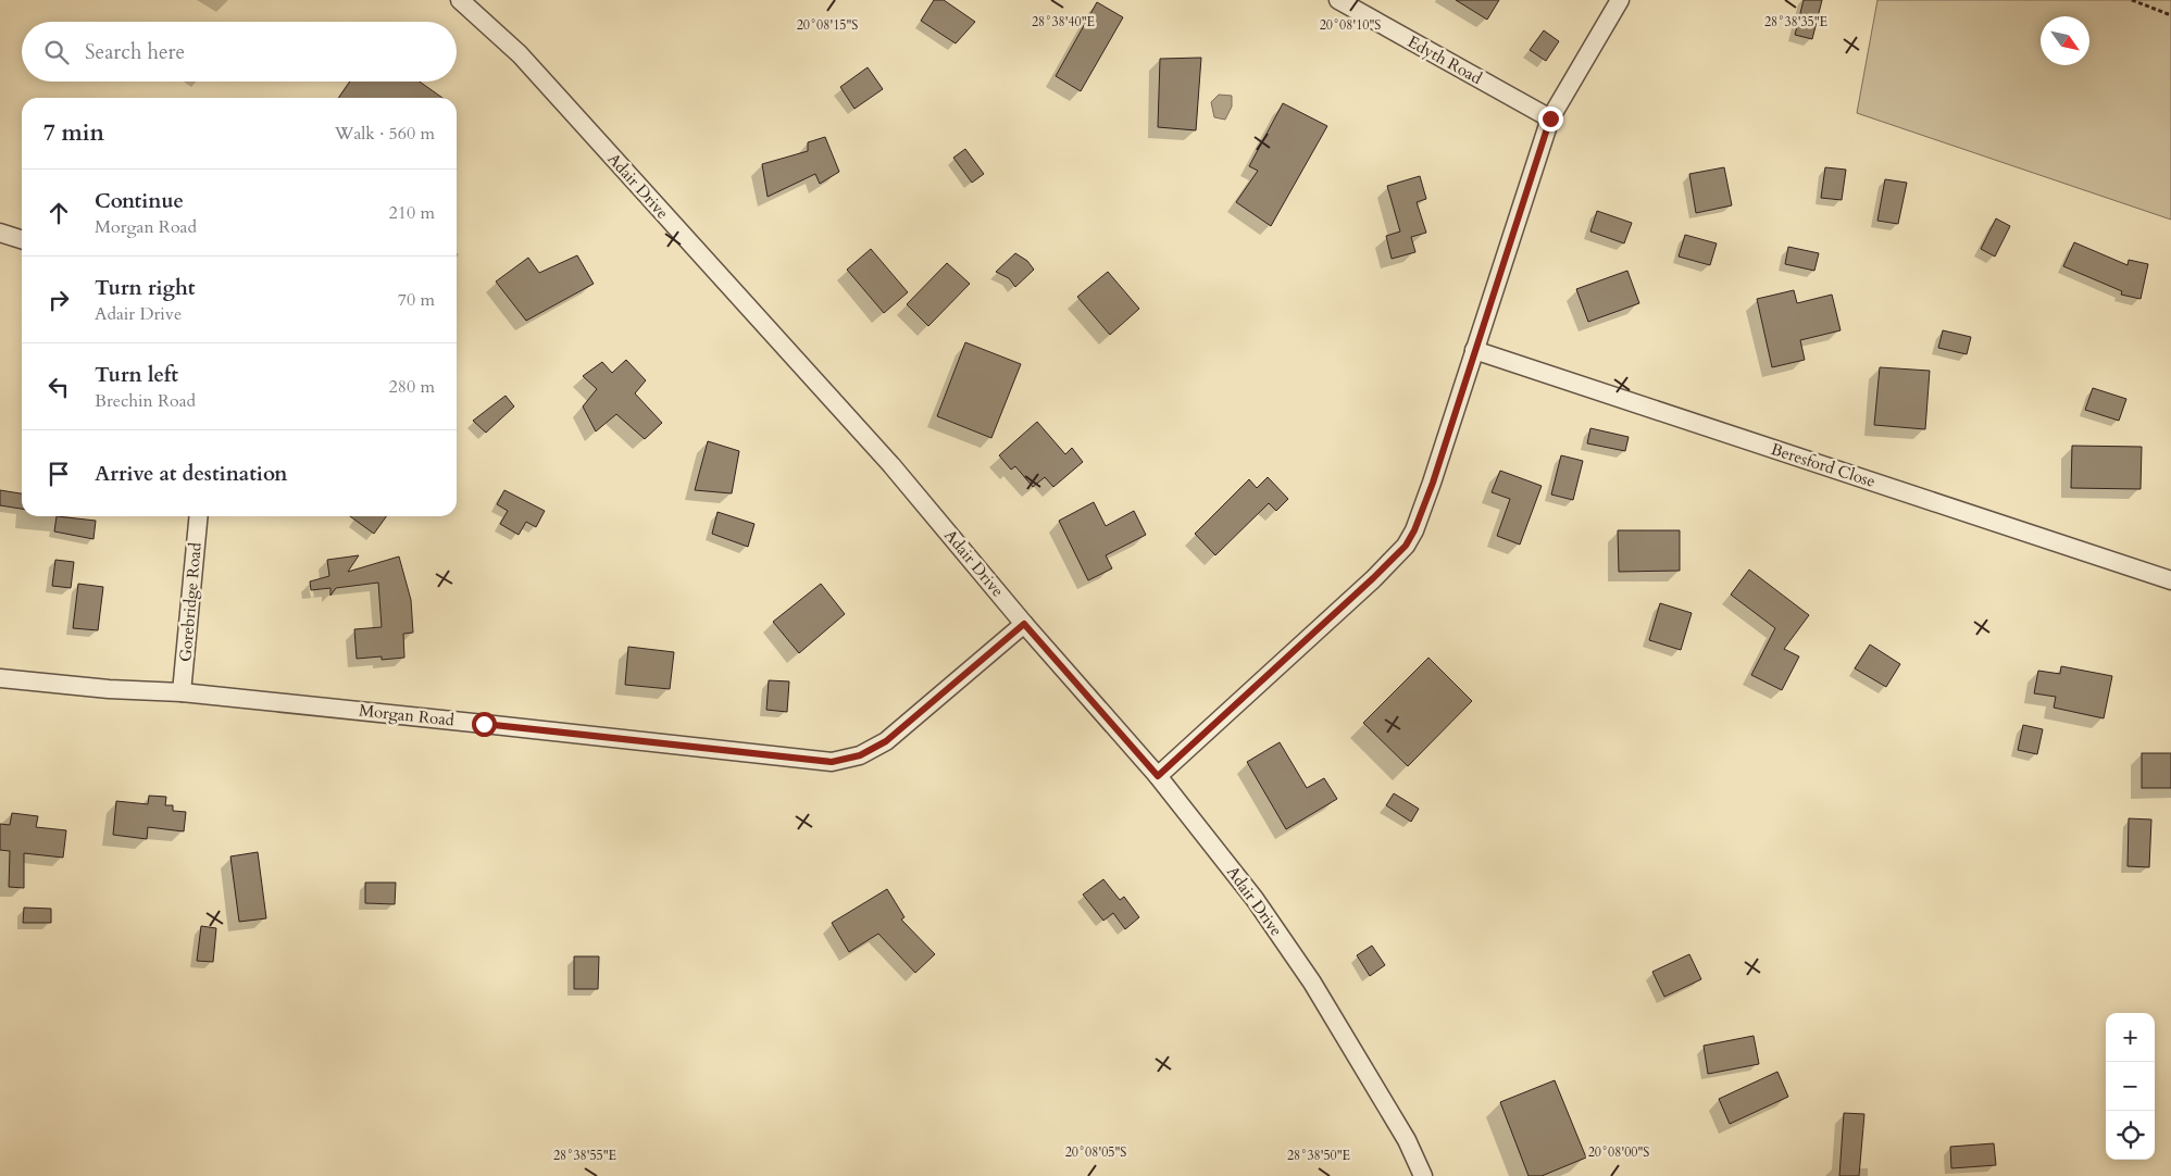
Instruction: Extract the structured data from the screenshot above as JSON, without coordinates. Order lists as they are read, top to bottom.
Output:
{
  "streets": {
    "street": [
      "Edyth Road",
      "Adair Drive",
      "Beresford Close",
      "Gorebridge Road",
      "Morgan Road"
    ]
  },
  "crossings": [
    ["Adair Drive", "Morgan Road"],
    ["Gorebridge Road", "Morgan Road"]
  ],
  "north": "bottom right",
  "page": {
    "search": "Search here",
    "heading": ["7 min", "Walk · 560 m"],
    "list": [
      ["Continue", "Morgan Road", "210 m"],
      ["Turn right", "Adair Drive", "70 m"],
      ["Turn left", "Brechin Road", "280 m"],
      "Arrive at destination"
    ],
    "map_buttons": ["+", "−"]
  },
  "coordinates": [
    "28°38'40\"E",
    "28°38'35\"E",
    "20°08'15\"S",
    "20°08'10\"S",
    "20°08'05\"S",
    "20°08'00\"S",
    "28°38'55\"E",
    "28°38'50\"E"
  ]
}
